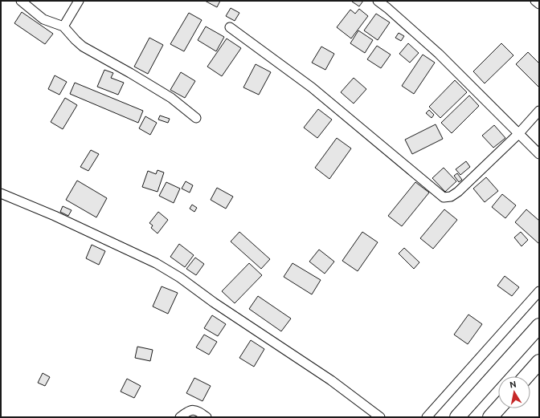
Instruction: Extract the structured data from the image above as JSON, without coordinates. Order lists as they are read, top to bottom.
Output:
{
  "north": "top"
}
